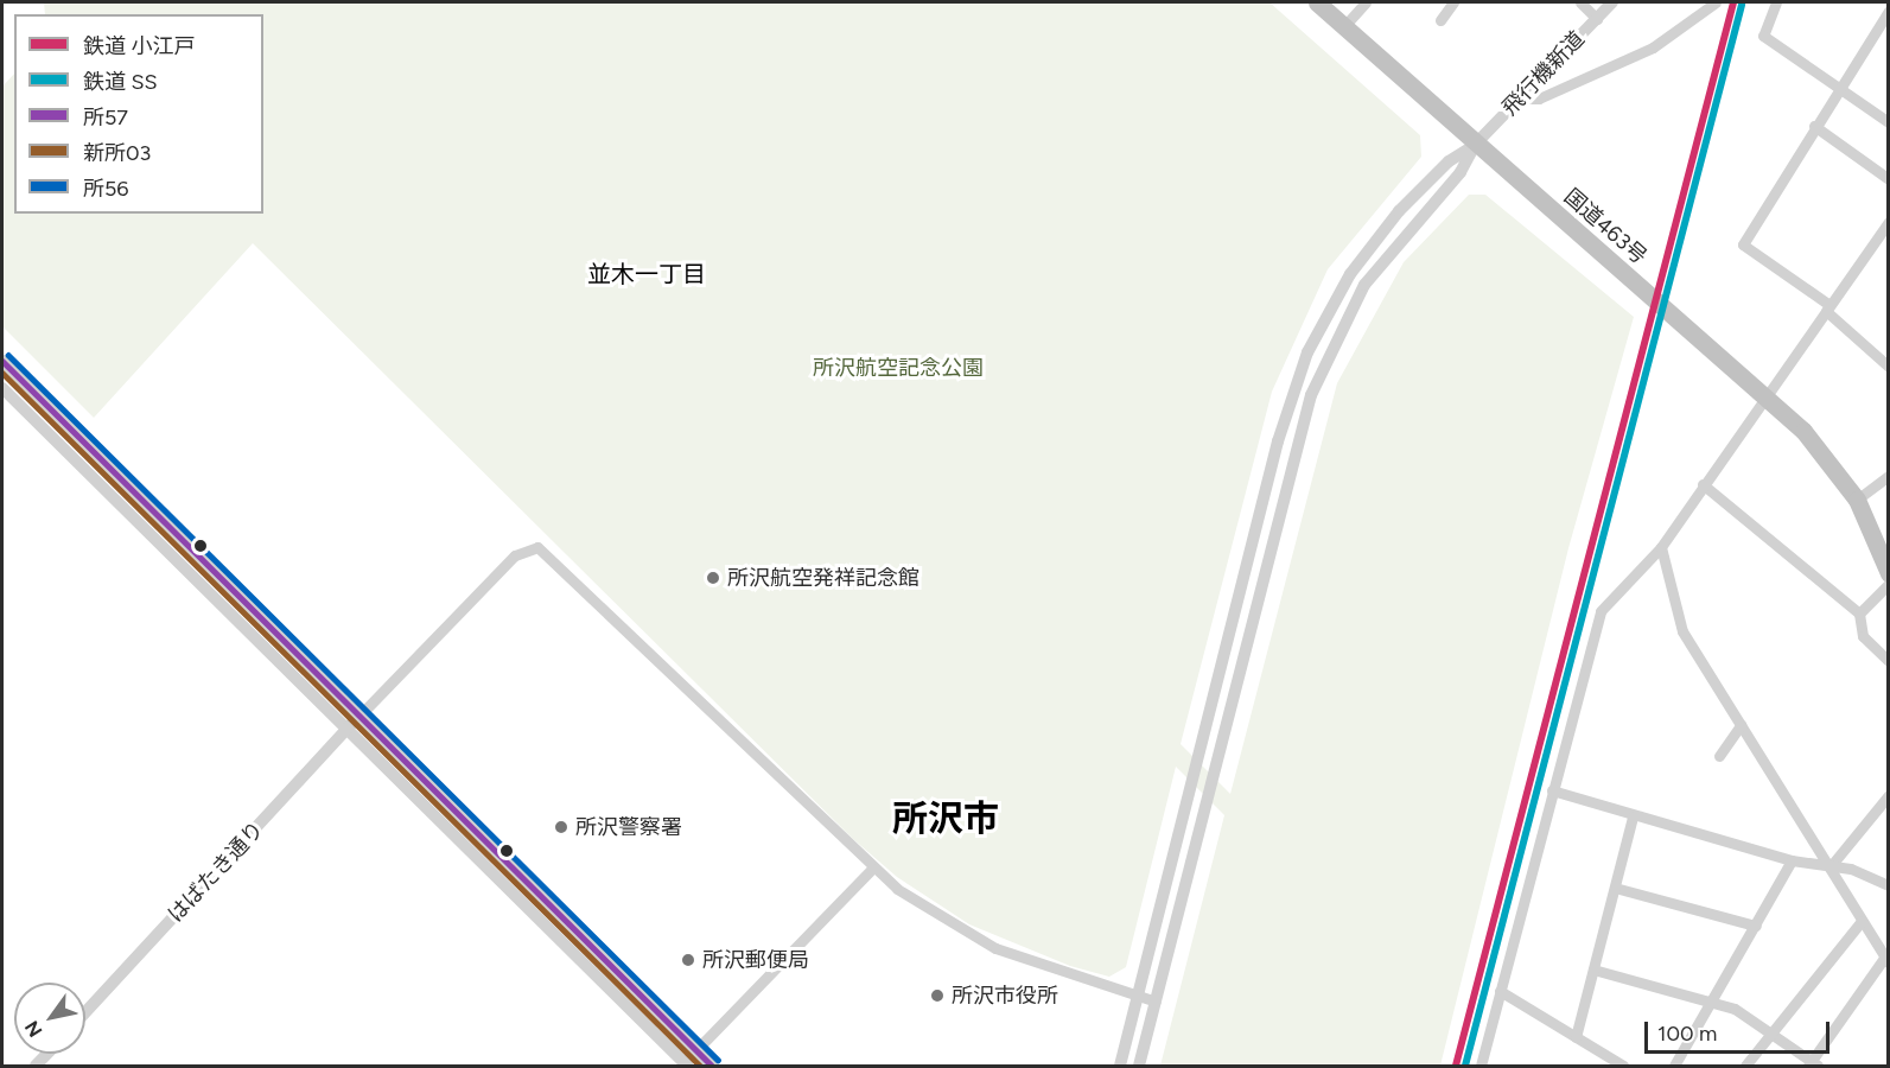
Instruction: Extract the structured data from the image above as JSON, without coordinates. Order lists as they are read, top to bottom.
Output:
{
  "streets": {
    "highway": ["国道463号"],
    "street": ["飛行機新道", "はばたき通り"]
  },
  "crossings": [
    ["飛行機新道", "国道463号"]
  ],
  "districts": ["並木一丁目", "所沢市"],
  "parks": ["所沢航空記念公園"],
  "places": [
    "所沢航空発祥記念館",
    "所沢警察署",
    "所沢郵便局",
    "所沢市役所"
  ],
  "lines": [
    "rail line 小江戸",
    "rail line SS",
    "transit line 所56",
    "transit line 所57",
    "transit line 新所03"
  ],
  "legend": [
    "鉄道 小江戸",
    "鉄道 SS",
    "所57",
    "新所03",
    "所56"
  ],
  "scale_bar": "100 m",
  "north": "bottom left"
}
